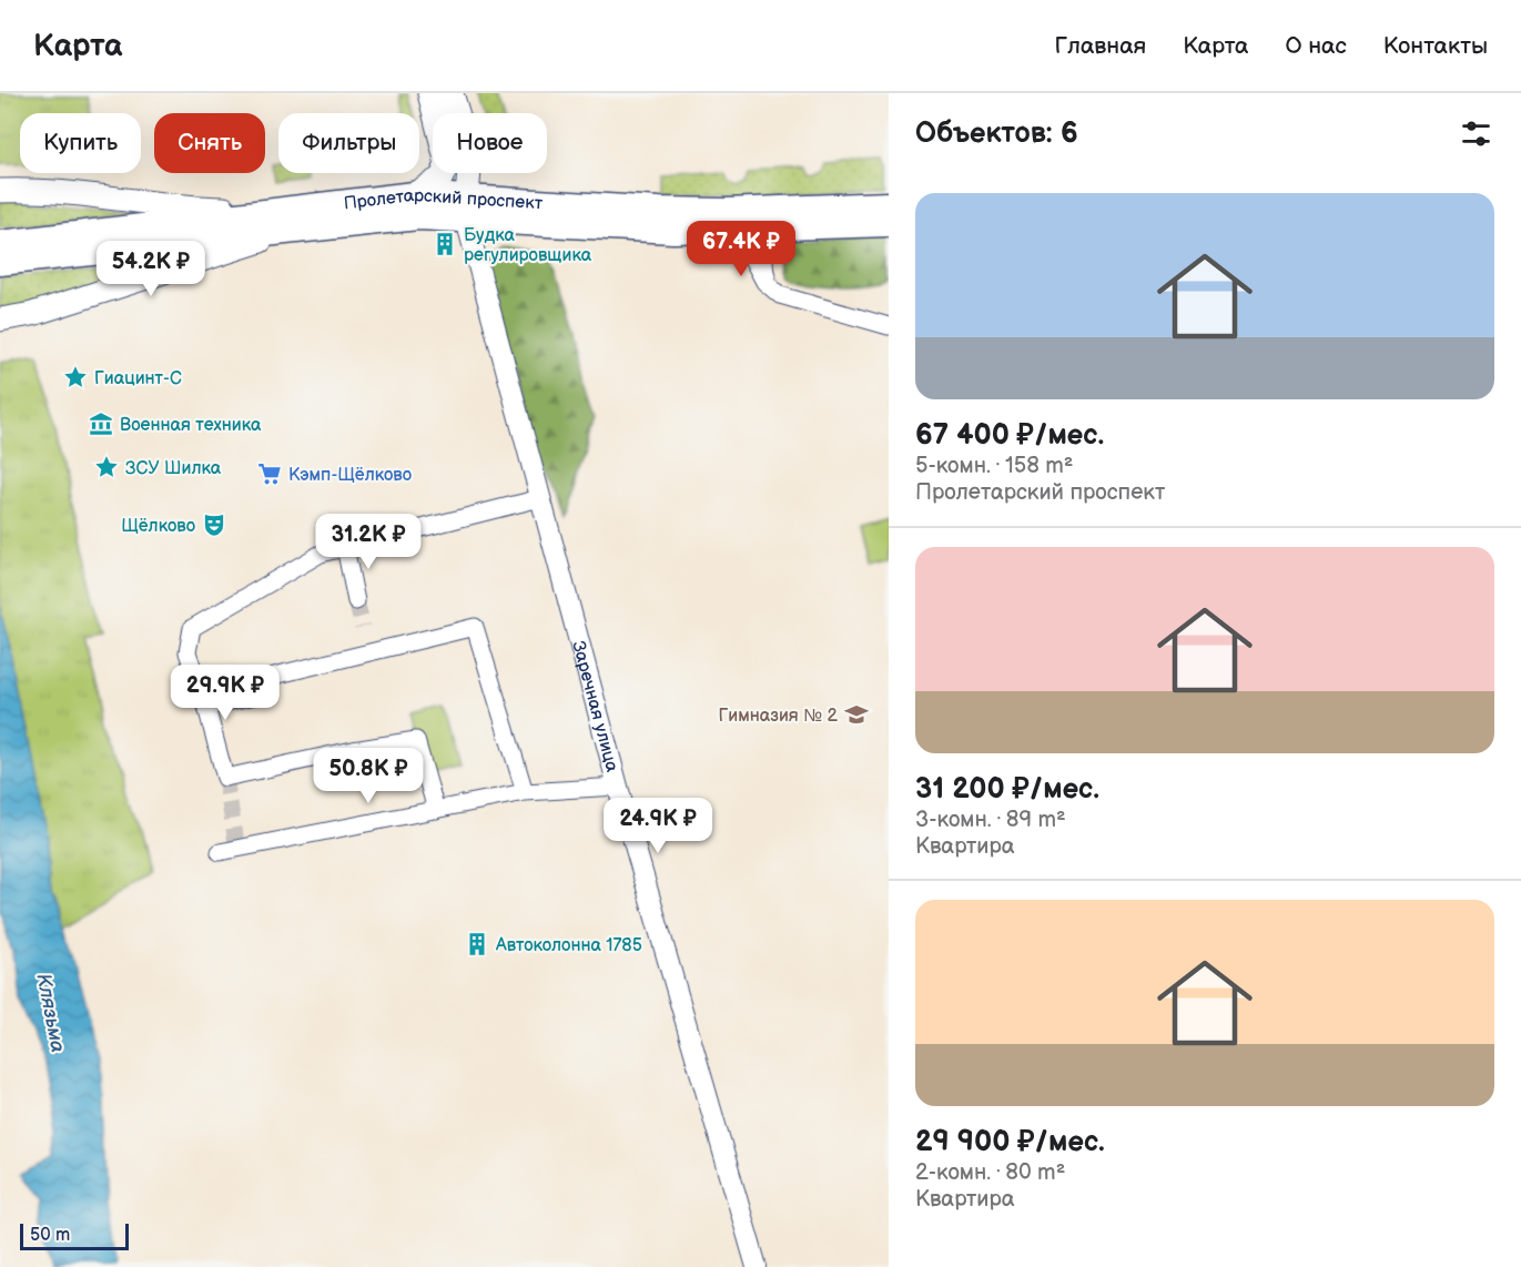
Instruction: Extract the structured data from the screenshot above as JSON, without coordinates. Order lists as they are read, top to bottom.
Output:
{
  "streets": {
    "main road": ["Пролетарский проспект"],
    "street": ["Заречная улица"]
  },
  "crossings": [
    ["Пролетарский проспект", "Заречная улица"]
  ],
  "water": ["Клязьма"],
  "places": {
    "building": ["Будка регулировщика", "Автоколонна 1785"],
    "place": ["Гиацинт-С", "ЗСУ Шилка"],
    "museum": ["Военная техника"],
    "supermarket": ["Кэмп-Щёлково"],
    "theatre": ["Щёлково"],
    "school or university": ["Гимназия № 2"]
  },
  "scale_bar": "50 m",
  "page": {
    "header": "Карта",
    "nav": [
      "Главная",
      "Карта",
      "О нас",
      "Контакты"
    ],
    "heading": "Объектов: 6",
    "chip": [
      "Купить",
      "Снять",
      "Фильтры",
      "Новое"
    ],
    "list": [
      {
        "name": "67 400 ₽/мес.",
        "note": "5-комн. · 158 m² · Пролетарский проспект"
      },
      {
        "name": "31 200 ₽/мес.",
        "note": "3-комн. · 89 m² · Квартира"
      },
      {
        "name": "29 900 ₽/мес.",
        "note": "2-комн. · 80 m² · Квартира"
      }
    ],
    "price": [
      "67.4K ₽",
      "54.2K ₽",
      "31.2K ₽",
      "29.9K ₽",
      "50.8K ₽",
      "24.9K ₽"
    ],
    "scale": "50 m"
  }
}
